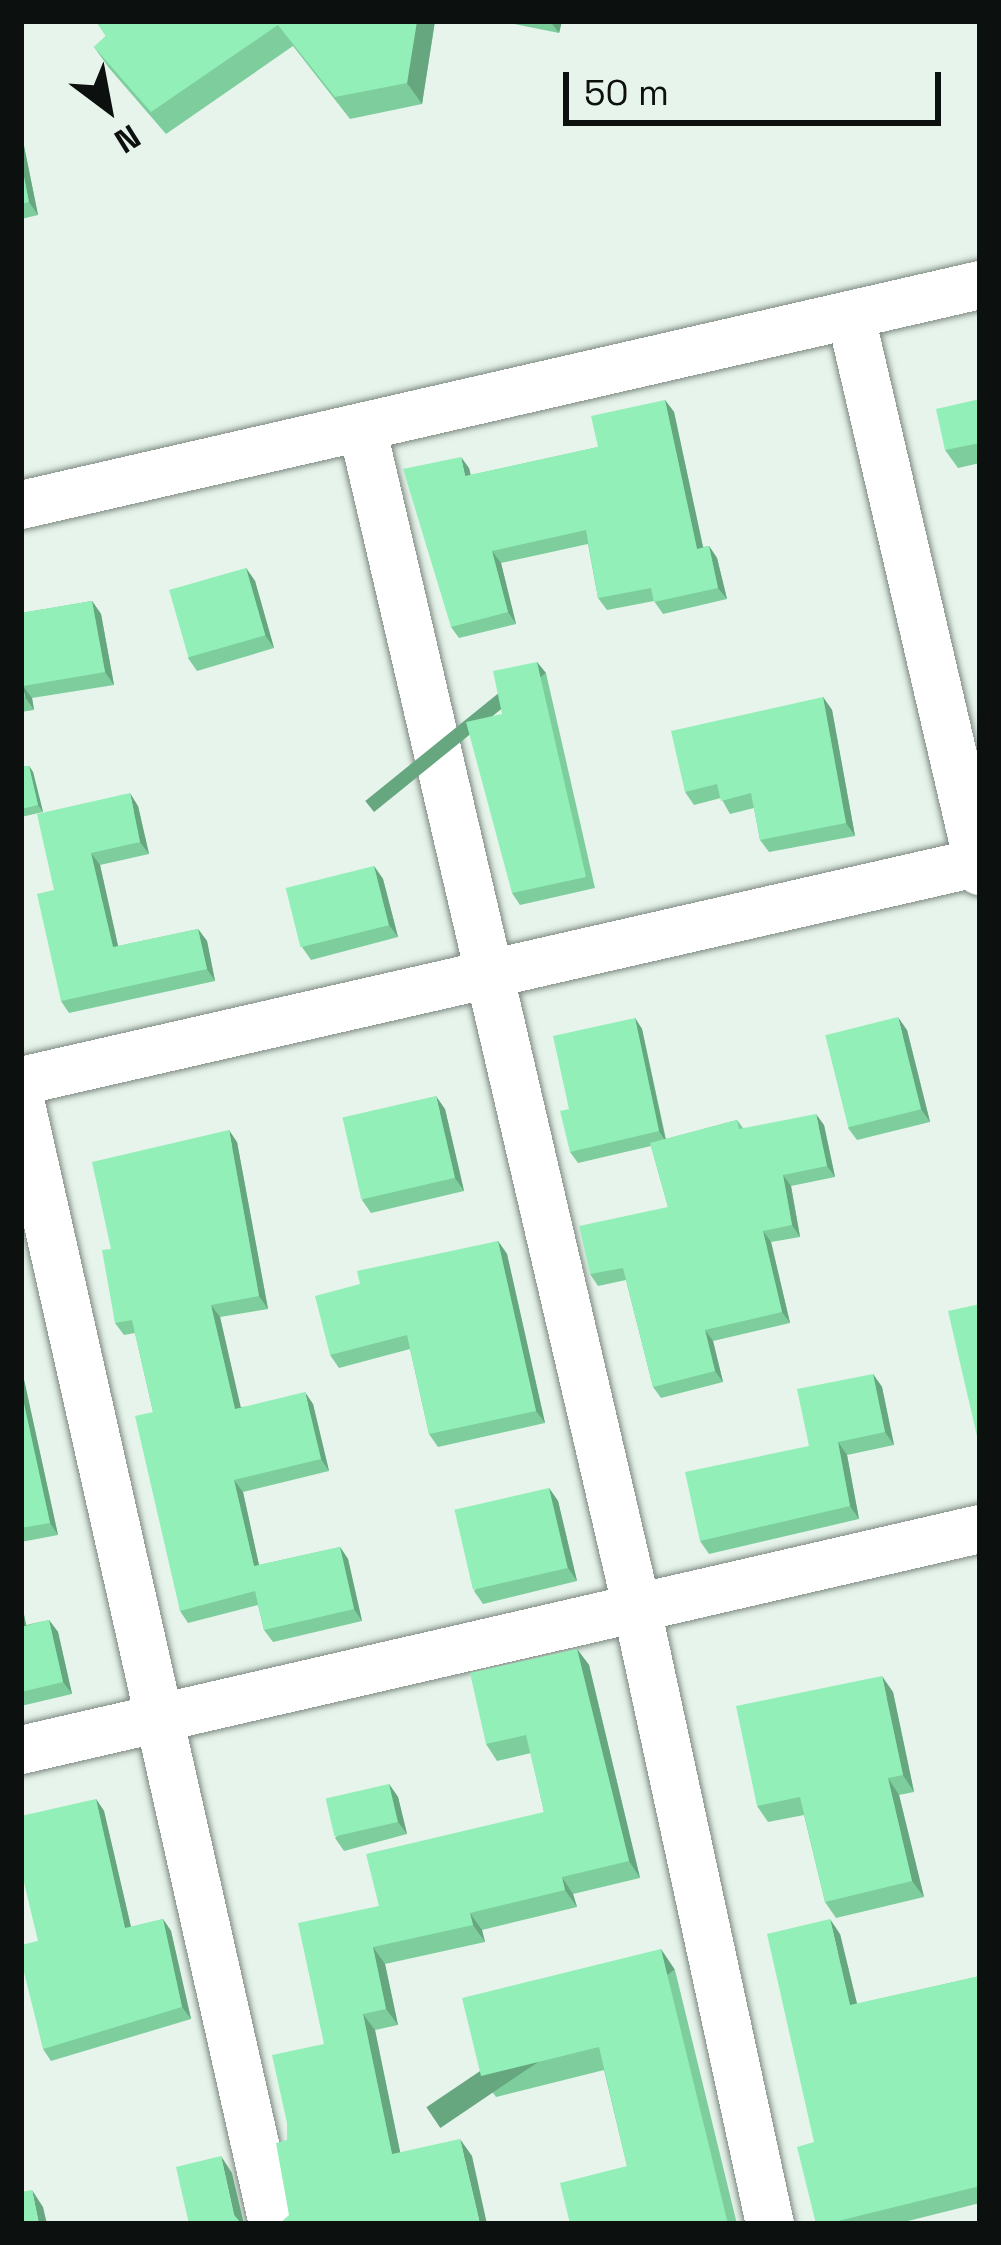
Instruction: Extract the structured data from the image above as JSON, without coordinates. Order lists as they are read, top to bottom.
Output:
{
  "scale_bar": "50 m",
  "north": "bottom right"
}
